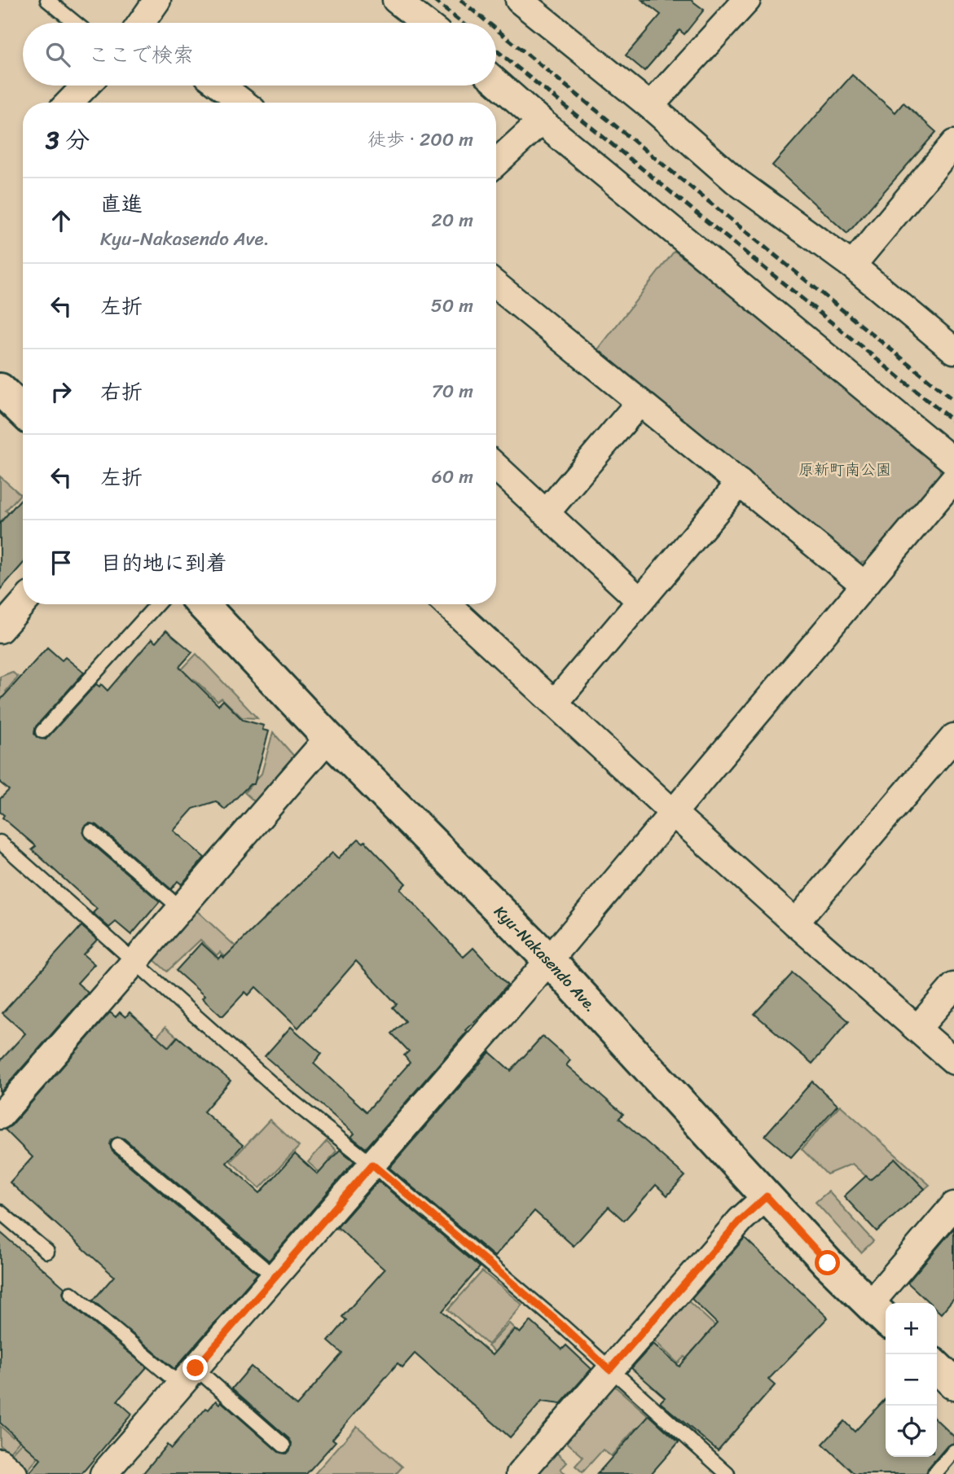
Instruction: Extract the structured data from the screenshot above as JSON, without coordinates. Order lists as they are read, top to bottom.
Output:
{
  "streets": {
    "main road": ["Kyu-Nakasendo Ave."]
  },
  "parks": ["原新町南公園"],
  "page": {
    "search": "ここで検索",
    "heading": ["3 分", "徒歩 · 200 m"],
    "list": [
      ["直進", "Kyu-Nakasendo Ave.", "20 m"],
      ["左折", "50 m"],
      ["右折", "70 m"],
      ["左折", "60 m"],
      "目的地に到着"
    ],
    "map_buttons": ["+", "−"]
  }
}
